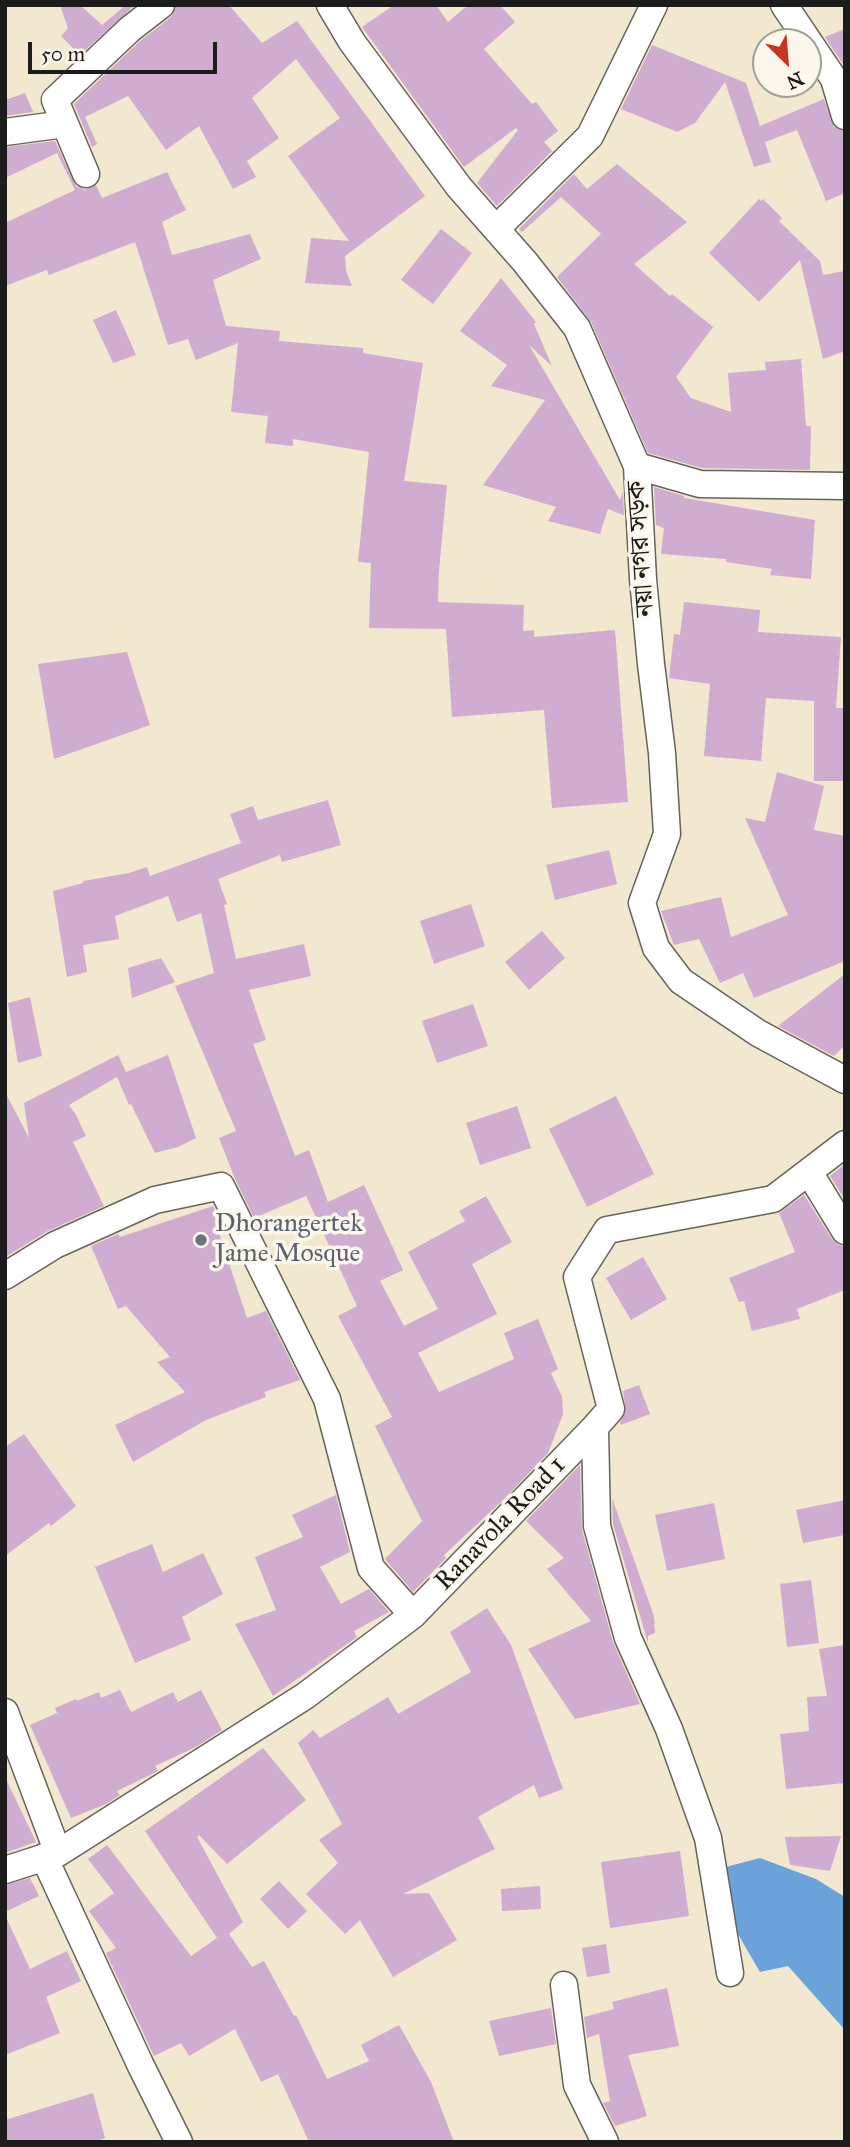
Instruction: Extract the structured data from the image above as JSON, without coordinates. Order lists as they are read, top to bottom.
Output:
{
  "streets": {
    "street": ["নয়া নগর সড়ক", "Ranavola Road 1"]
  },
  "places": ["Dhorangertek Jame Mosque"],
  "scale_bar": "50 m",
  "north": "bottom right"
}
